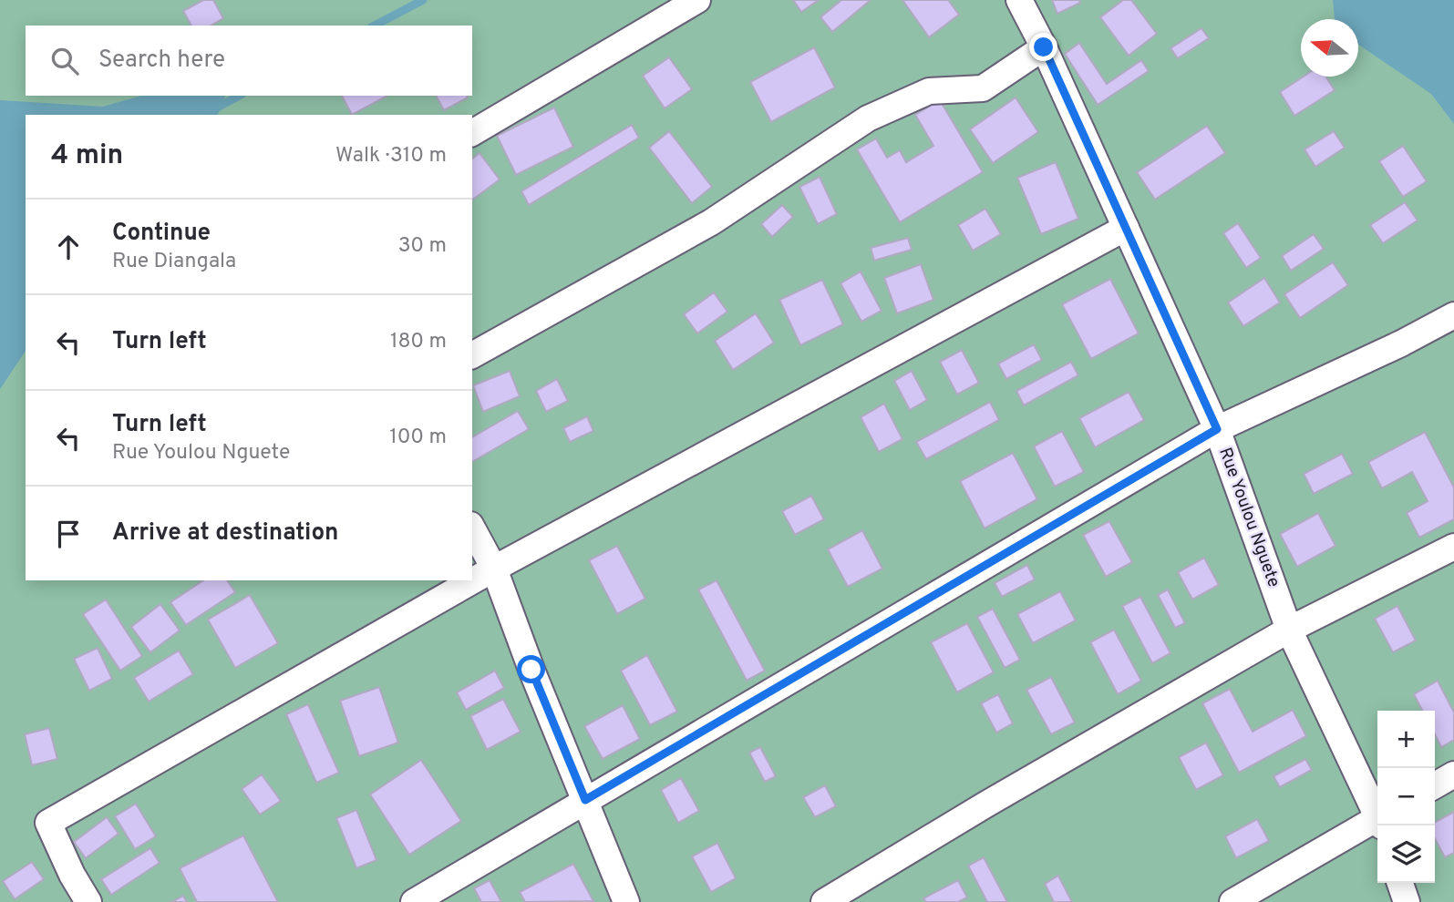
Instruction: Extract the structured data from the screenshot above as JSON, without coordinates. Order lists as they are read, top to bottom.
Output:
{
  "streets": {
    "street": ["Rue Youlou Nguete"]
  },
  "north": "left",
  "page": {
    "search": "Search here",
    "heading": ["4 min", "Walk · 310 m"],
    "list": [
      ["Continue", "Rue Diangala", "30 m"],
      ["Turn left", "180 m"],
      ["Turn left", "Rue Youlou Nguete", "100 m"],
      "Arrive at destination"
    ],
    "map_buttons": ["+", "−"]
  }
}
